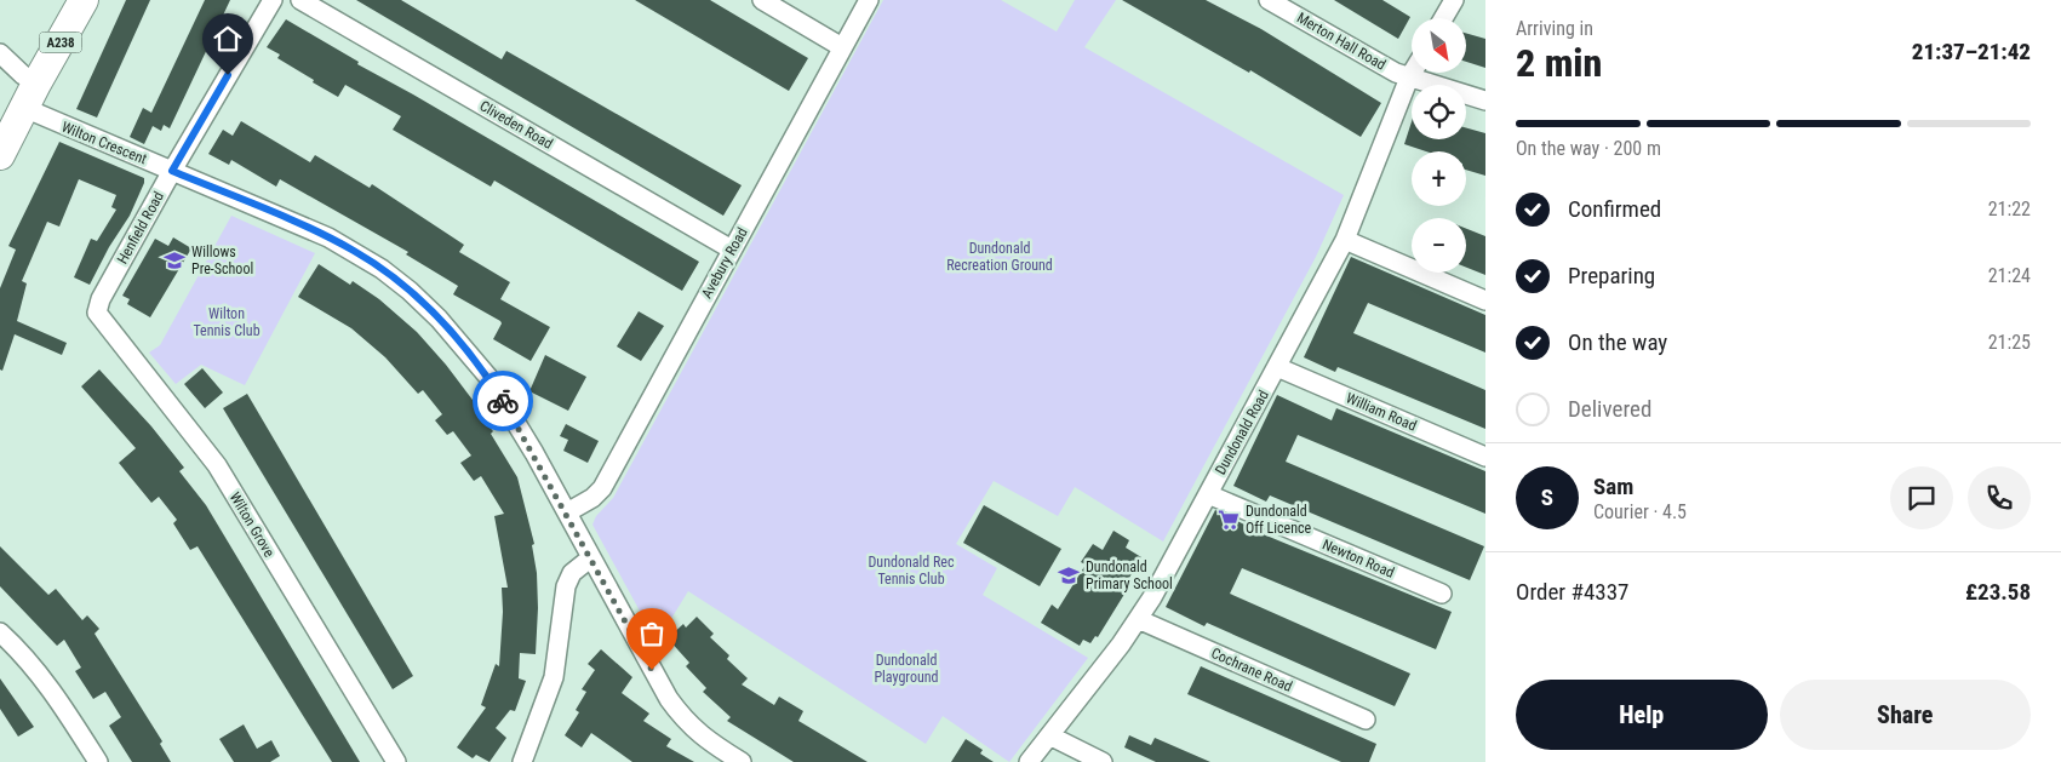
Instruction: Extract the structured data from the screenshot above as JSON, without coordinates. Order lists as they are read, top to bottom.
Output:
{
  "streets": {
    "main road": ["A238"],
    "street": [
      "Merton Hall Road",
      "Cliveden Road",
      "Wilton Crescent",
      "Henfield Road",
      "Avebury Road",
      "William Road",
      "Dundonald Road",
      "Wilton Grove",
      "Newton Road",
      "Cochrane Road"
    ]
  },
  "crossings": [
    ["Merton Hall Road", "Dundonald Road"],
    ["A238", "Wilton Crescent"],
    ["Cliveden Road", "Avebury Road"],
    ["Wilton Crescent", "Henfield Road"],
    ["Wilton Crescent", "Avebury Road"],
    ["Henfield Road", "Wilton Grove"],
    ["William Road", "Dundonald Road"],
    ["Dundonald Road", "Newton Road"],
    ["Dundonald Road", "Cochrane Road"]
  ],
  "parks": [
    "Dundonald Recreation Ground",
    "Wilton Tennis Club",
    "Dundonald Rec Tennis Club",
    "Dundonald Playground"
  ],
  "places": {
    "school or university": ["Willows Pre-School", "Dundonald Primary School"],
    "supermarket": ["Dundonald Off Licence"]
  },
  "north": "bottom right",
  "page": {
    "heading": ["2 min", "Arriving in", "21:37–21:42"],
    "panel": [
      "Sam",
      "Courier · 4.5",
      "Order #4337",
      "£23.58"
    ],
    "map_buttons": ["+", "−"],
    "bar": "On the way · 200 m",
    "list": [
      ["Confirmed", "21:22"],
      ["Preparing", "21:24"],
      ["On the way", "21:25"],
      "Delivered"
    ],
    "round": "S",
    "buttons": ["Help", "Share"]
  }
}
